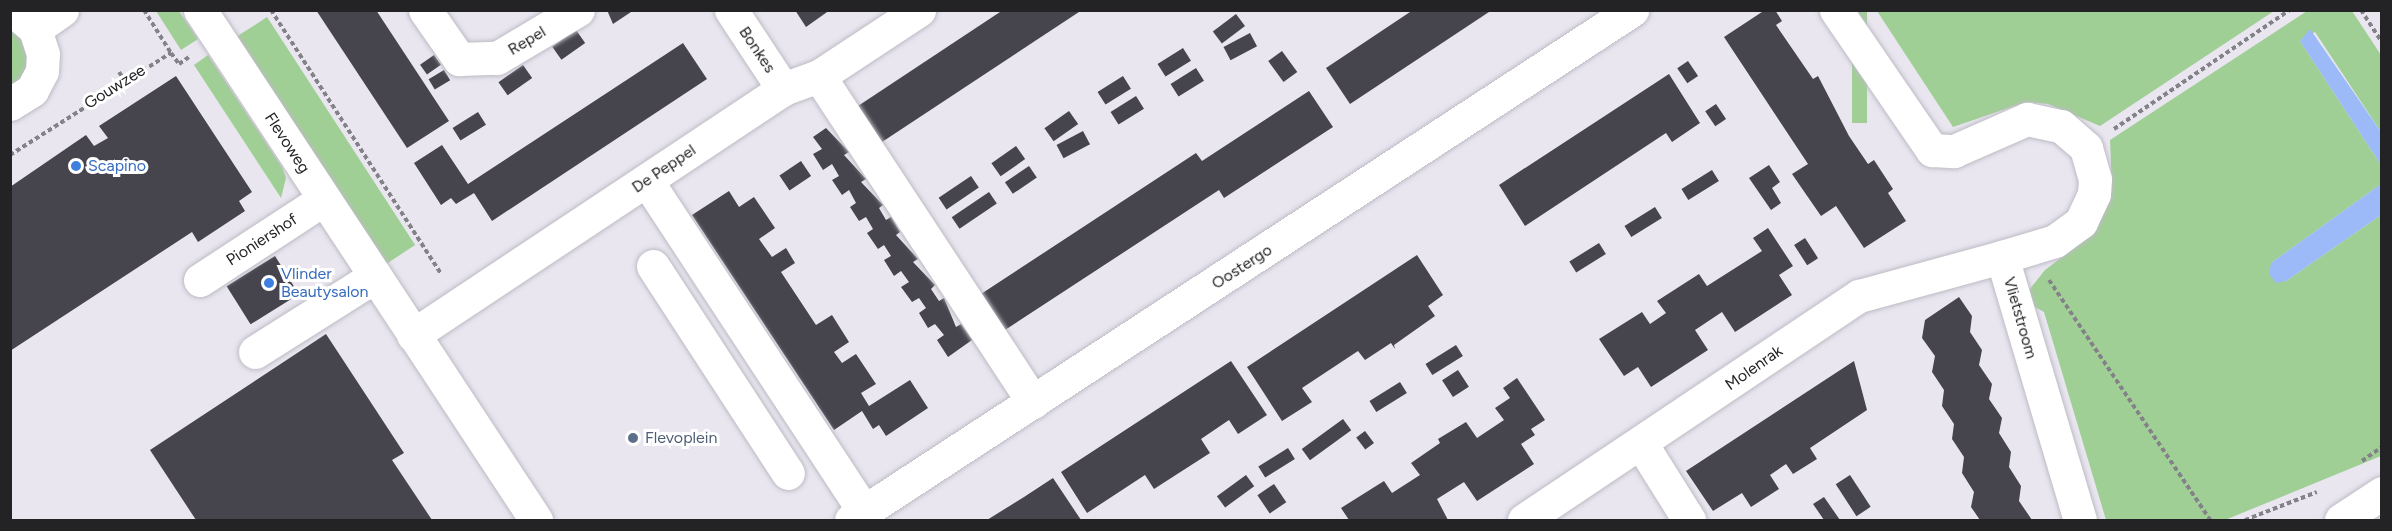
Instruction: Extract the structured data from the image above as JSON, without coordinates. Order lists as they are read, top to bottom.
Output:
{
  "streets": {
    "street": [
      "Repel",
      "Bonkes",
      "Flevoweg",
      "De Peppel",
      "Pioniershof",
      "Oostergo",
      "Vlietstroom",
      "Molenrak"
    ],
    "path": ["Gouwzee"]
  },
  "crossings": [
    ["Bonkes", "De Peppel"],
    ["Flevoweg", "Pioniershof"],
    ["Vlietstroom", "Molenrak"]
  ],
  "places": ["Scapino", "Vlinder Beautysalon", "Flevoplein"]
}
